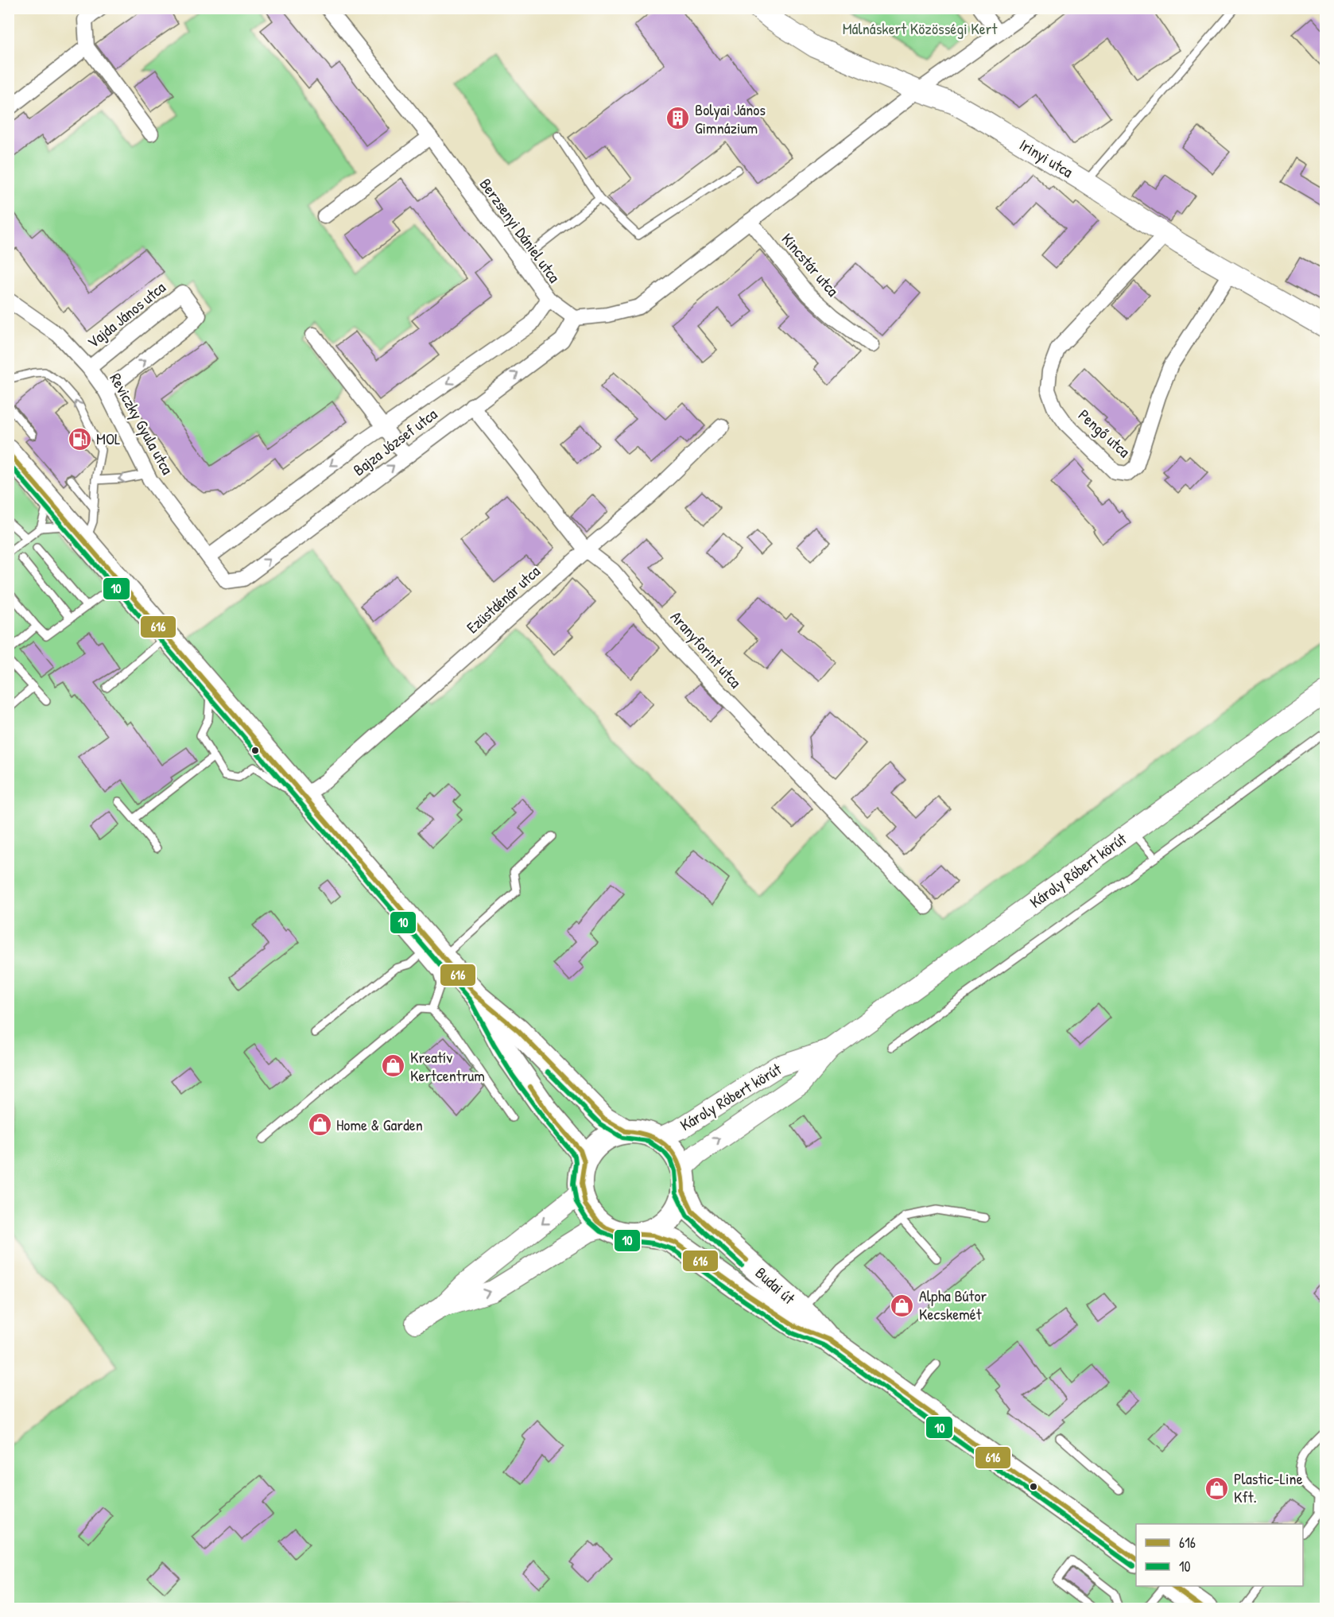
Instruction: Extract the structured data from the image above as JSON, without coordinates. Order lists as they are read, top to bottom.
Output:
{
  "streets": {
    "main road": ["Budai út"],
    "street": [
      "Irinyi utca",
      "Berzsenyi Dániel utca",
      "Kincstár utca",
      "Vajda János utca",
      "Reviczky Gyula utca",
      "Pengő utca",
      "Bajza József utca",
      "Ezüstdénár utca",
      "Aranyforint utca",
      "Károly Róbert körút"
    ]
  },
  "crossings": [
    ["Irinyi utca", "Pengő utca"],
    ["Berzsenyi Dániel utca", "Bajza József utca"],
    ["Vajda János utca", "Reviczky Gyula utca"],
    ["Reviczky Gyula utca", "Bajza József utca"],
    ["Bajza József utca", "Aranyforint utca"],
    ["Ezüstdénár utca", "Aranyforint utca"],
    ["Károly Róbert körút", "Budai út"]
  ],
  "parks": ["Málnáskert Közösségi Kert"],
  "places": {
    "building": ["Bolyai János Gimnázium"],
    "fuel station": ["MOL"],
    "shop": [
      "Kreatív Kertcentrum",
      "Home & Garden",
      "Alpha Bútor Kecskemét",
      "Plastic-Line Kft."
    ]
  },
  "lines": ["transit line 616", "transit line 10"],
  "legend": ["616", "10"]
}
